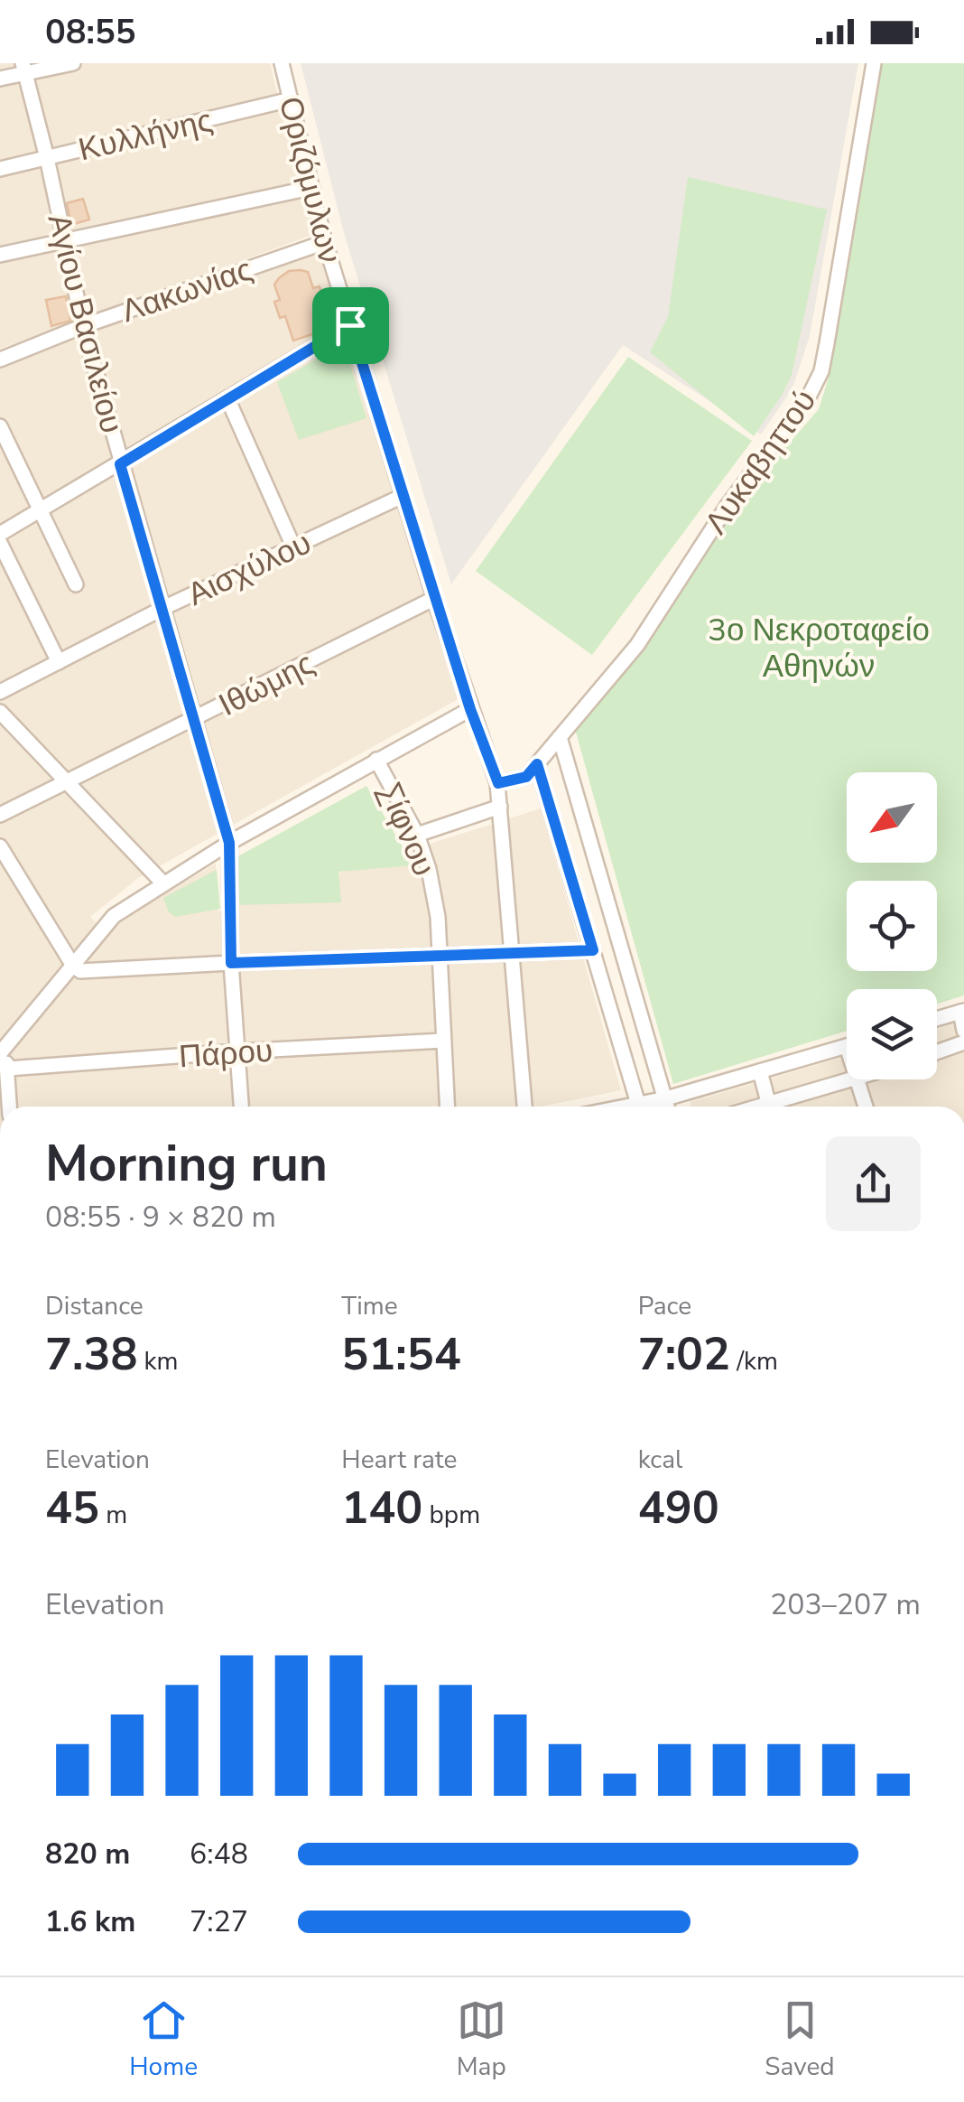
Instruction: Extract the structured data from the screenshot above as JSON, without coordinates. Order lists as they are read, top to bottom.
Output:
{
  "streets": {
    "street": [
      "Κυλλήνης",
      "Οριζόμυλων",
      "Λακωνίας",
      "Αγίου Βασιλείου",
      "Λυκαβηττού",
      "Αισχύλου",
      "Ιθώμης",
      "Σίφνου",
      "Πάρου"
    ]
  },
  "crossings": [
    ["Κυλλήνης", "Οριζόμυλων"],
    ["Κυλλήνης", "Αγίου Βασιλείου"],
    ["Οριζόμυλων", "Λακωνίας"],
    ["Οριζόμυλων", "Λυκαβηττού"],
    ["Οριζόμυλων", "Αισχύλου"],
    ["Οριζόμυλων", "Ιθώμης"],
    ["Λακωνίας", "Αγίου Βασιλείου"],
    ["Αγίου Βασιλείου", "Αισχύλου"],
    ["Αγίου Βασιλείου", "Ιθώμης"],
    ["Αγίου Βασιλείου", "Πάρου"],
    ["Σίφνου", "Πάρου"]
  ],
  "parks": ["3ο Νεκροταφείο Αθηνών"],
  "north": "bottom left",
  "page": {
    "status": "08:55",
    "heading": ["Morning run", "08:55 · 9 × 820 m"],
    "stats": [
      ["Distance", "7.38 km"],
      ["Time", "51:54"],
      ["Pace", "7:02 /km"],
      ["Elevation", "45 m"],
      ["Heart rate", "140 bpm"],
      ["kcal", "490"]
    ],
    "chart": ["Elevation", "203–207 m"],
    "list": [
      {
        "name": "820 m",
        "note": "6:48"
      },
      {
        "name": "1.6 km",
        "note": "7:27"
      }
    ],
    "tabs": ["Home", "Map", "Saved"]
  }
}
